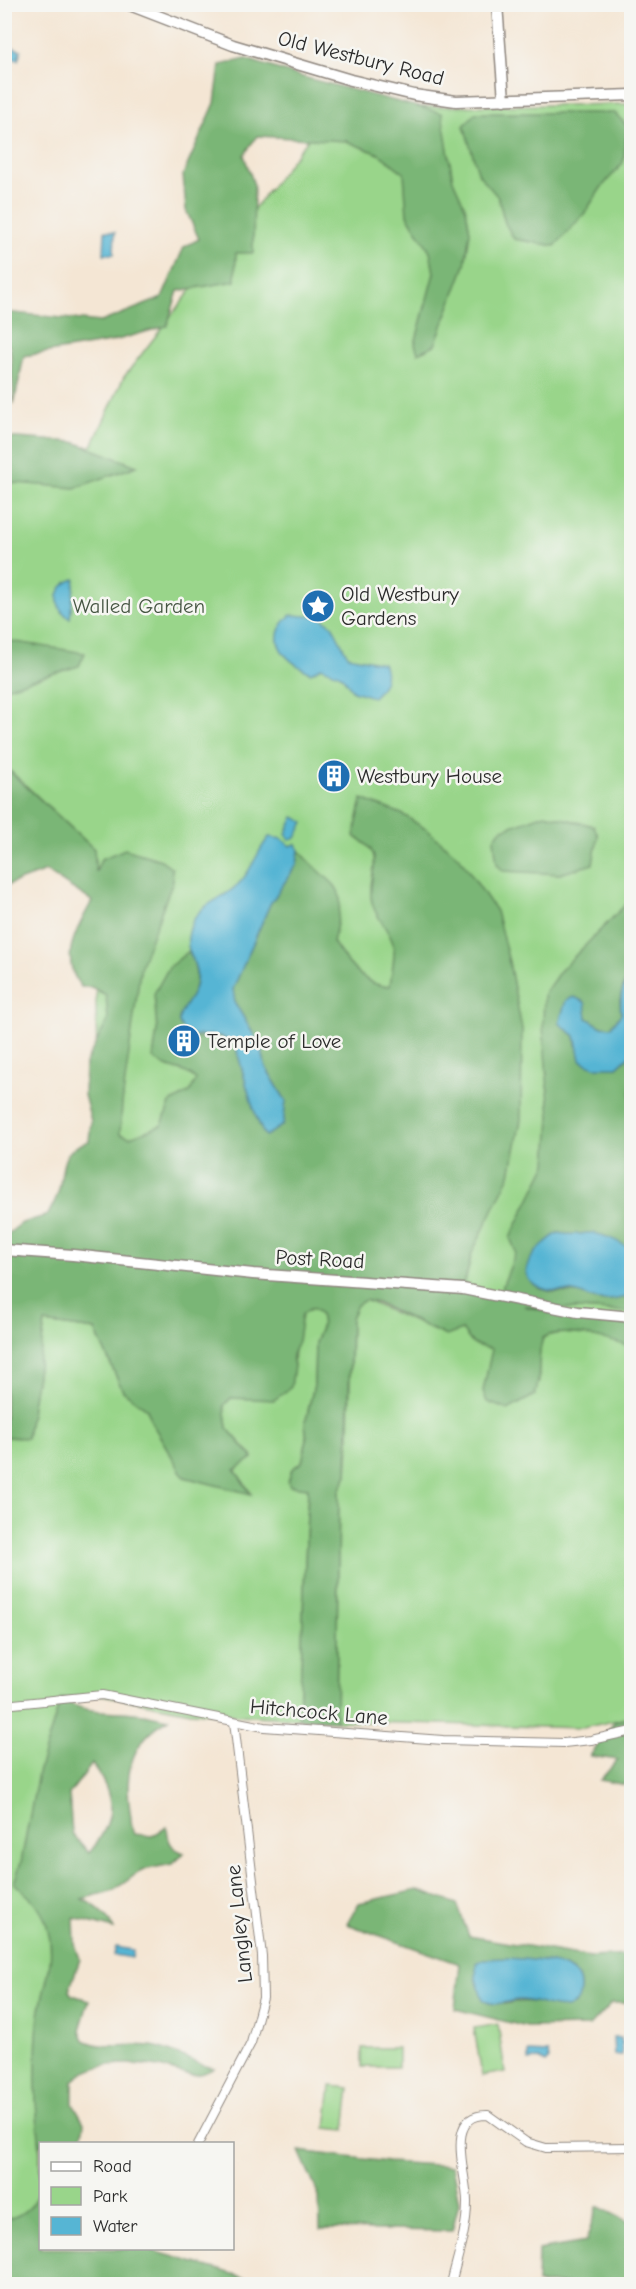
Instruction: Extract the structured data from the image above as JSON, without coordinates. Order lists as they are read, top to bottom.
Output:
{
  "streets": {
    "main road": ["Old Westbury Road", "Post Road"],
    "street": ["Hitchcock Lane", "Langley Lane"]
  },
  "crossings": [
    ["Hitchcock Lane", "Langley Lane"]
  ],
  "parks": ["Walled Garden"],
  "places": {
    "place": ["Old Westbury Gardens"],
    "building": ["Westbury House", "Temple of Love"]
  },
  "legend": ["Road", "Park", "Water"]
}
